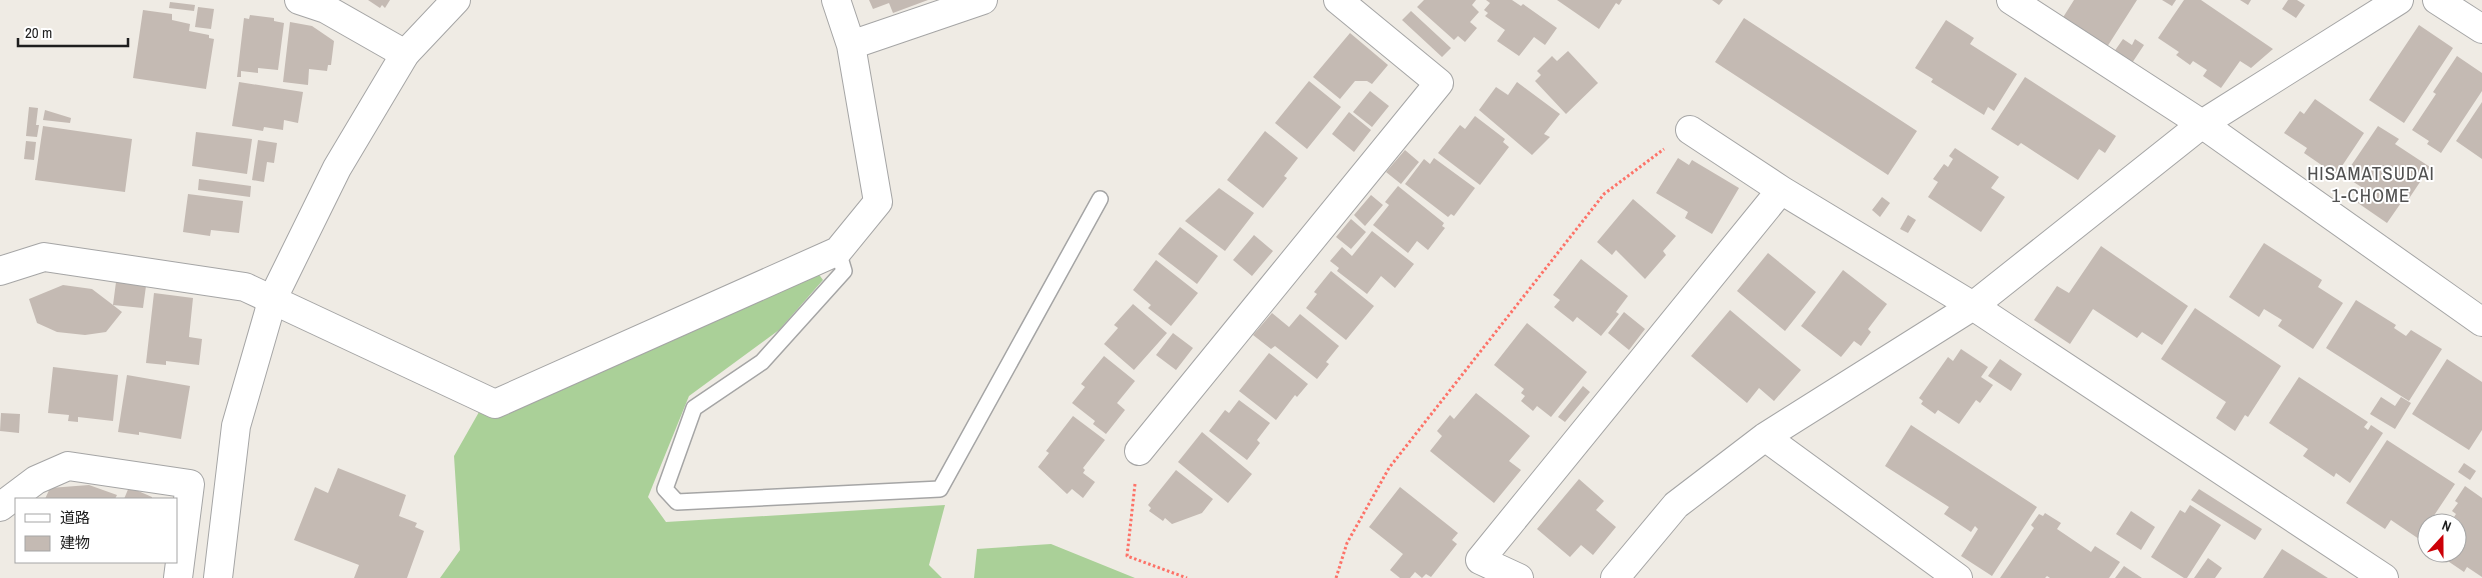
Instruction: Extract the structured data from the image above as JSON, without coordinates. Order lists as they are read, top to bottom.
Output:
{
  "districts": ["HISAMATSUDAI 1-CHOME"],
  "legend": ["道路", "建物"],
  "scale_bar": "20 m",
  "north": "top"
}
